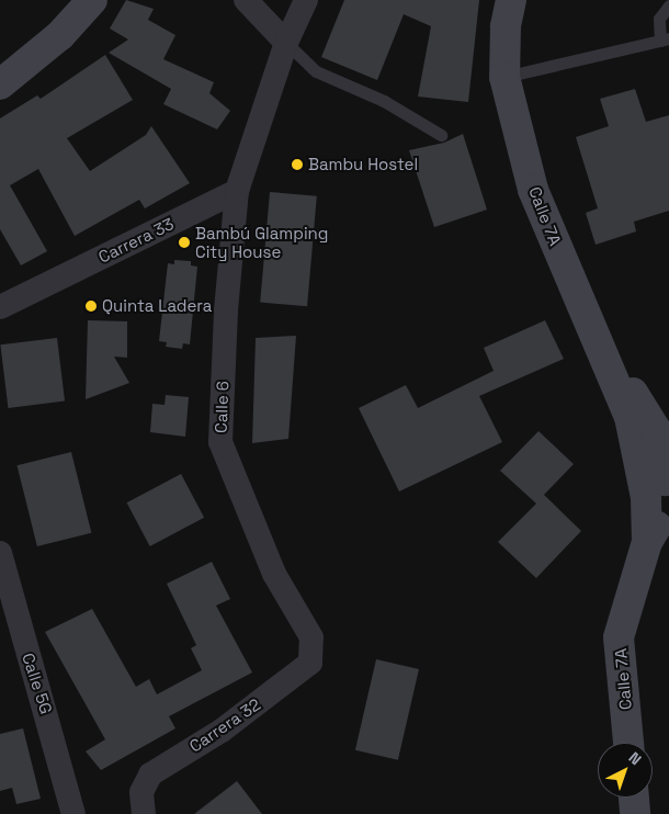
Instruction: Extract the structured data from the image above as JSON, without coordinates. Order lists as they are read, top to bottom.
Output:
{
  "streets": {
    "main road": ["Calle 7A"],
    "street": [
      "Carrera 33",
      "Calle 6",
      "Calle 5G",
      "Carrera 32"
    ]
  },
  "crossings": [
    ["Carrera 33", "Calle 6"],
    ["Calle 6", "Carrera 32"]
  ],
  "places": ["Bambu Hostel", "Bambú Glamping City House", "Quinta Ladera"],
  "north": "top right"
}
